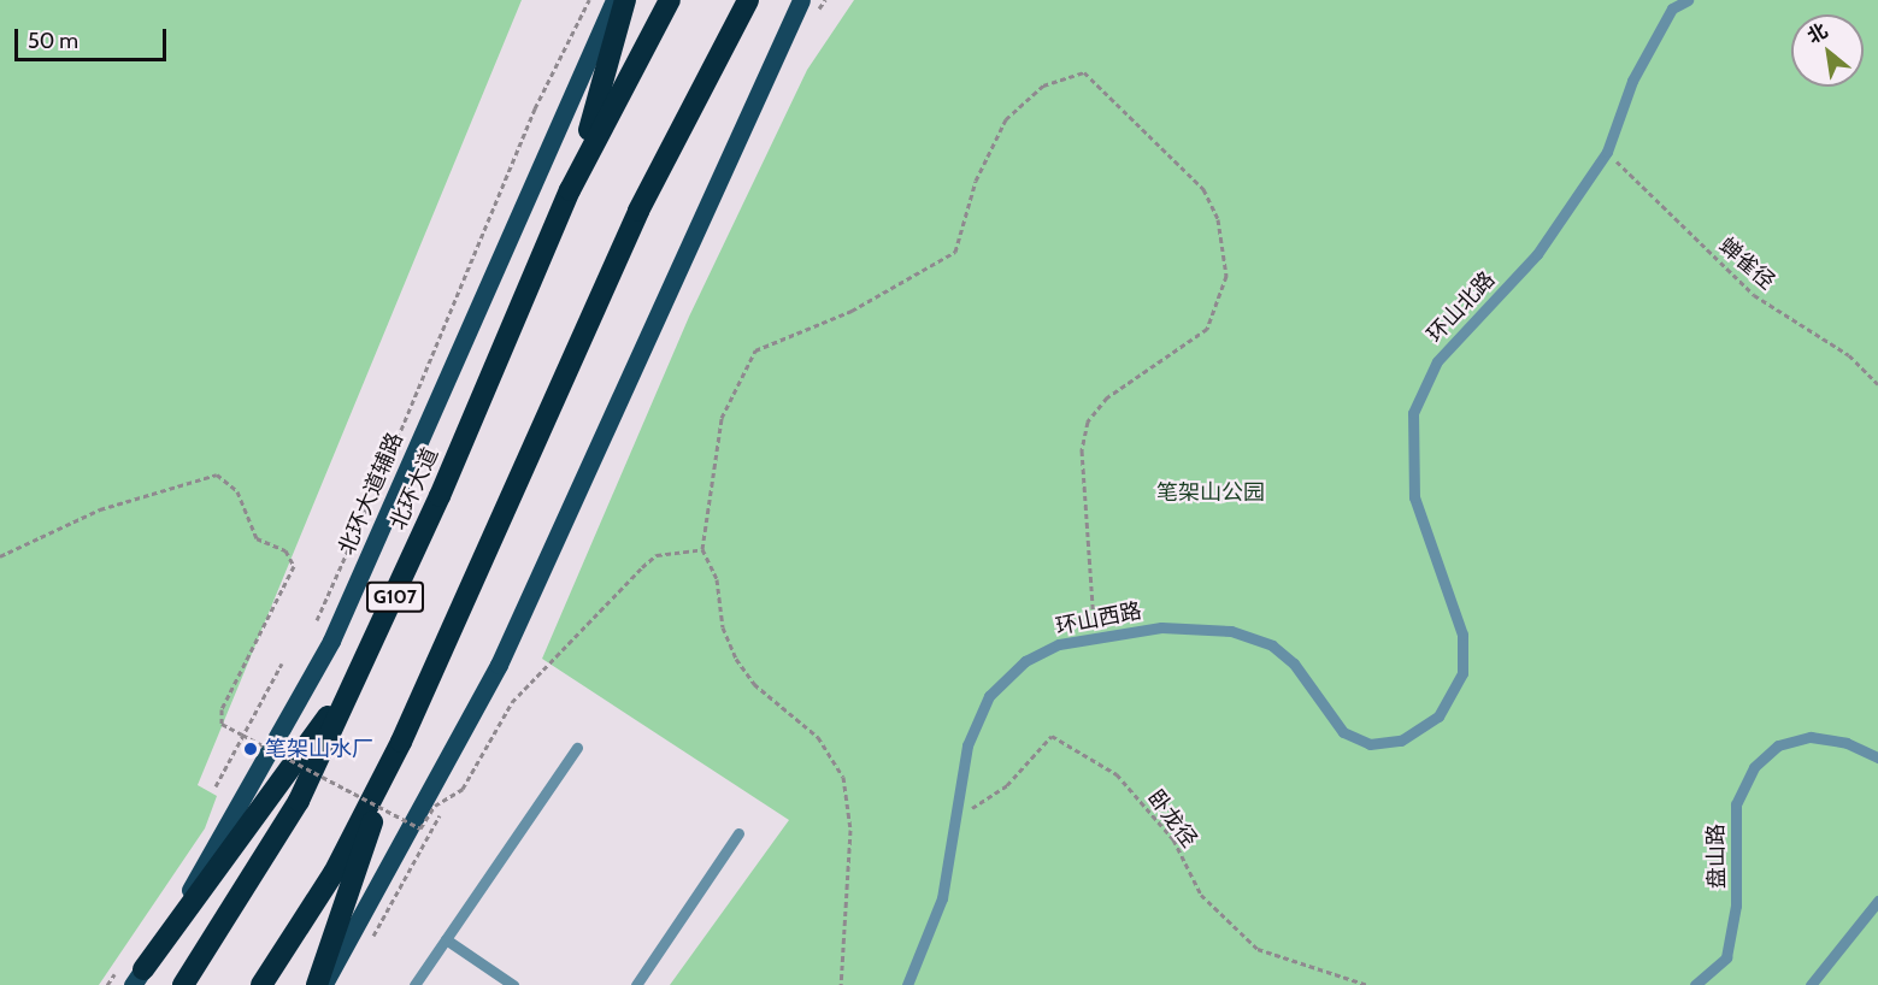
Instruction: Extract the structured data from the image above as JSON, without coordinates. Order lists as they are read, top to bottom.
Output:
{
  "streets": {
    "highway": ["北环大道", "G107"],
    "main road": ["北环大道辅路"],
    "lane": ["环山北路", "环山西路", "盘山路"],
    "path": ["蝉雀径", "卧龙径"]
  },
  "crossings": [
    ["蝉雀径", "环山北路"],
    ["环山北路", "环山西路"],
    ["环山西路", "卧龙径"]
  ],
  "parks": ["笔架山公园"],
  "places": ["笔架山水厂"],
  "scale_bar": "50 m",
  "north": "top left"
}
